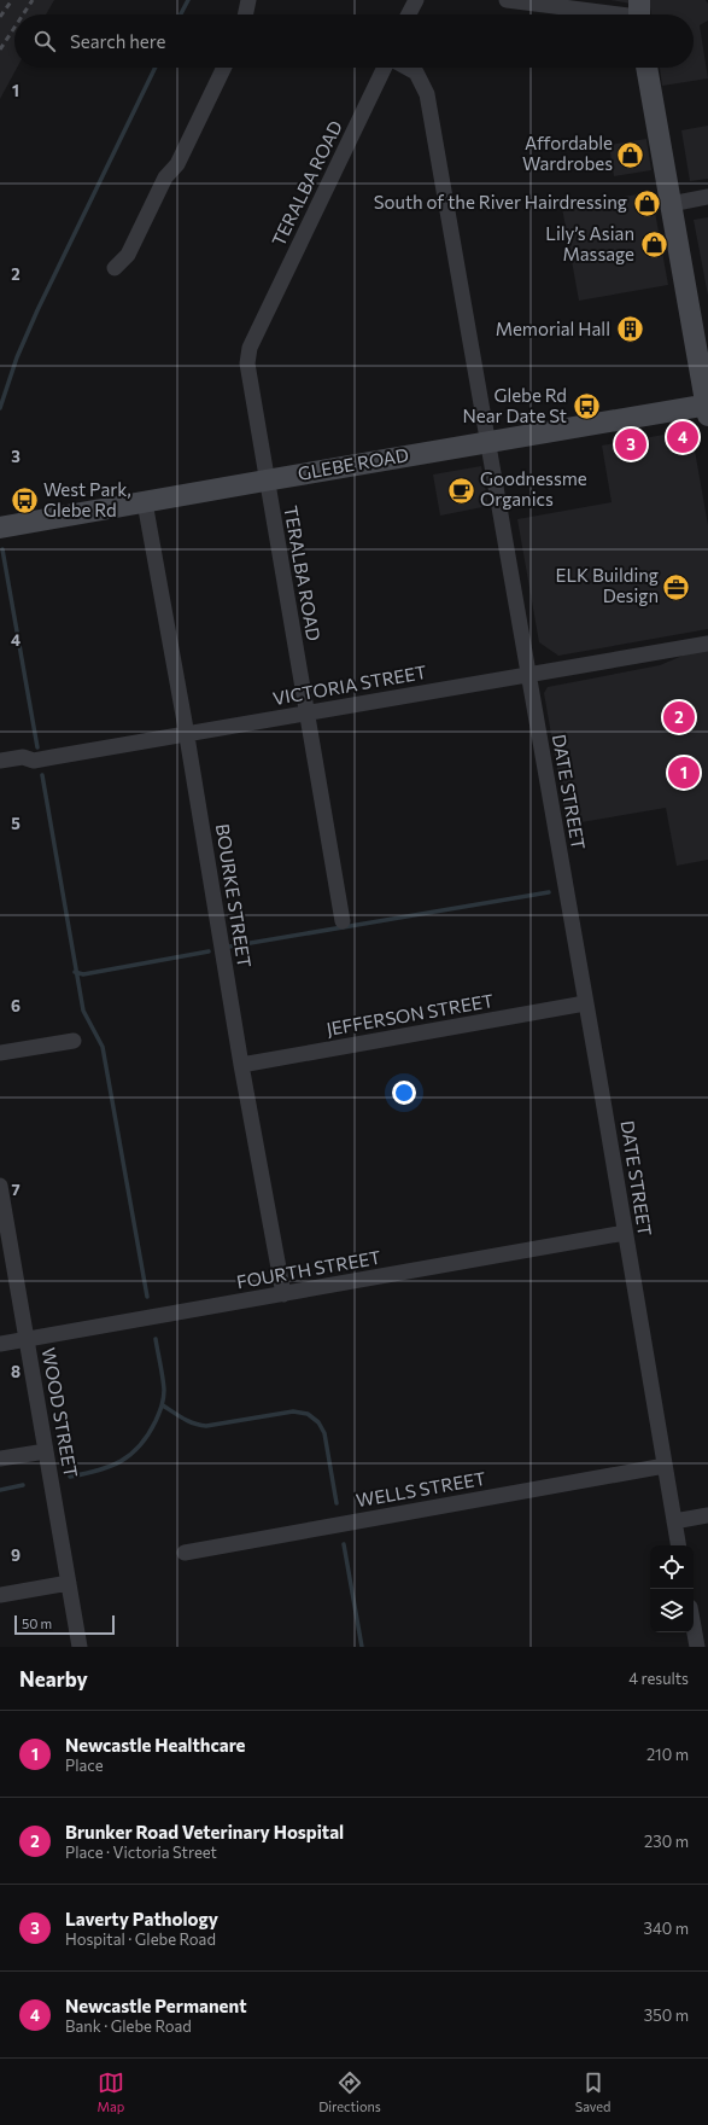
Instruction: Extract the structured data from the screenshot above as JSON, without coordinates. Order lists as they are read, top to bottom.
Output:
{
  "streets": {
    "main road": ["GLEBE ROAD"],
    "street": [
      "TERALBA ROAD",
      "VICTORIA STREET",
      "DATE STREET",
      "BOURKE STREET",
      "JEFFERSON STREET",
      "FOURTH STREET",
      "WOOD STREET",
      "WELLS STREET"
    ]
  },
  "crossings": [
    ["TERALBA ROAD", "GLEBE ROAD"],
    ["TERALBA ROAD", "VICTORIA STREET"],
    ["GLEBE ROAD", "DATE STREET"],
    ["GLEBE ROAD", "BOURKE STREET"],
    ["VICTORIA STREET", "DATE STREET"],
    ["VICTORIA STREET", "BOURKE STREET"],
    ["DATE STREET", "JEFFERSON STREET"],
    ["DATE STREET", "FOURTH STREET"],
    ["DATE STREET", "WELLS STREET"],
    ["BOURKE STREET", "JEFFERSON STREET"],
    ["BOURKE STREET", "FOURTH STREET"],
    ["FOURTH STREET", "WOOD STREET"]
  ],
  "places": {
    "shop": ["Affordable Wardrobes", "South of the River Hairdressing", "Lily’s Asian Massage"],
    "building": ["Memorial Hall"],
    "bus stop": ["Glebe Rd Near Date St", "West Park, Glebe Rd"],
    "cafe": ["Goodnessme Organics"],
    "office": ["ELK Building Design"]
  },
  "scale_bar": "50 m",
  "page": {
    "search": "Search here",
    "pins": [
      "4",
      "3",
      "2",
      "1"
    ],
    "scale": "50 m",
    "heading": ["Nearby", "4 results"],
    "list": [
      {
        "mark": "1",
        "name": "Newcastle Healthcare",
        "note": "Place",
        "value": "210 m"
      },
      {
        "mark": "2",
        "name": "Brunker Road Veterinary Hospital",
        "note": "Place · Victoria Street",
        "value": "230 m"
      },
      {
        "mark": "3",
        "name": "Laverty Pathology",
        "note": "Hospital · Glebe Road",
        "value": "340 m"
      },
      {
        "mark": "4",
        "name": "Newcastle Permanent",
        "note": "Bank · Glebe Road",
        "value": "350 m"
      }
    ],
    "nav": ["Map", "Directions", "Saved"]
  },
  "grid": {
    "rows": [
      "1",
      "2",
      "3",
      "4",
      "5",
      "6",
      "7",
      "8",
      "9"
    ]
  }
}
